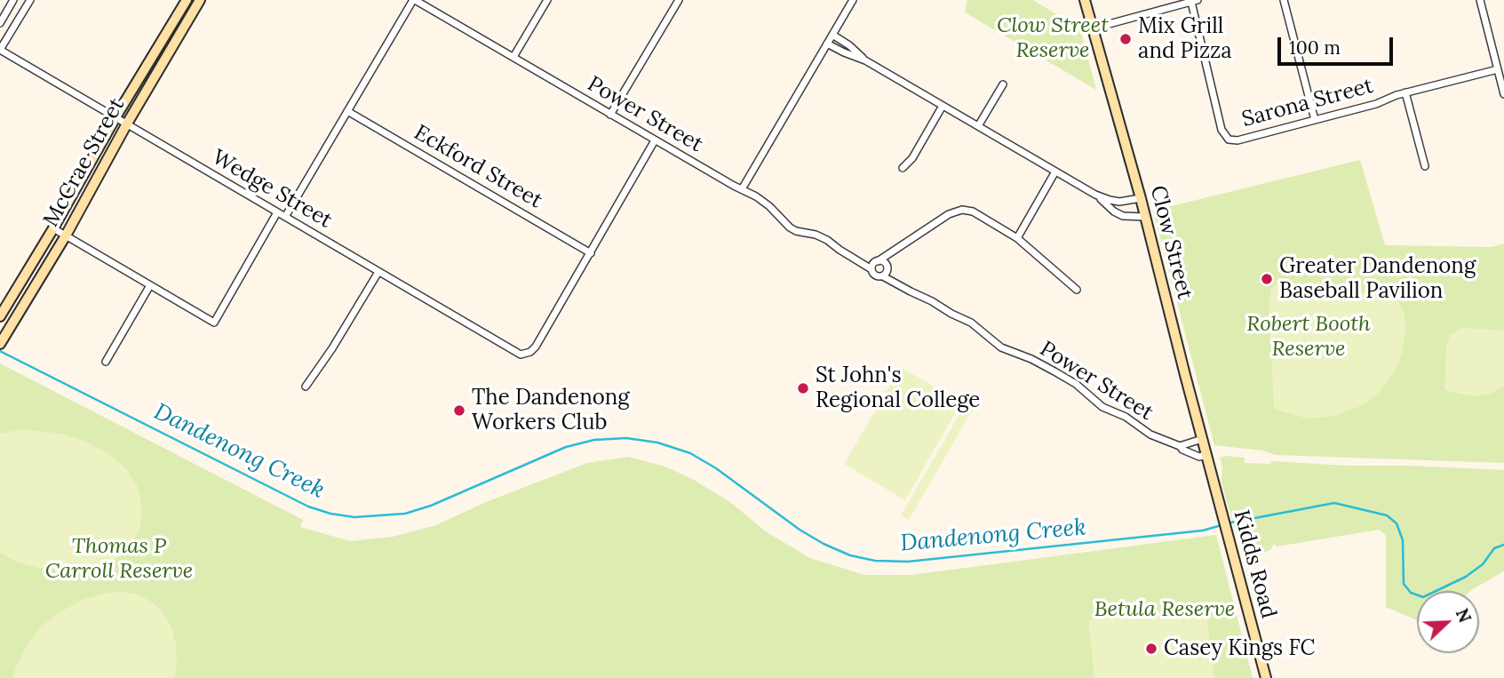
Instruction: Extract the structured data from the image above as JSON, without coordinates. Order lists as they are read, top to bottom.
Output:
{
  "streets": {
    "main road": ["McCrae Street", "Clow Street", "Kidds Road"],
    "street": [
      "Sarona Street",
      "Power Street",
      "Eckford Street",
      "Wedge Street"
    ]
  },
  "crossings": [
    ["Power Street", "Clow Street"],
    ["McCrae Street", "Wedge Street"],
    ["Eckford Street", "Wedge Street"],
    ["Clow Street", "Kidds Road"]
  ],
  "water": ["Dandenong Creek"],
  "parks": [
    "Clow Street Reserve",
    "Robert Booth Reserve",
    "Thomas P Carroll Reserve",
    "Betula Reserve"
  ],
  "places": [
    "Mix Grill and Pizza",
    "Greater Dandenong Baseball Pavilion",
    "St John's Regional College",
    "The Dandenong Workers Club",
    "Casey Kings FC"
  ],
  "scale_bar": "100 m",
  "north": "top right"
}
